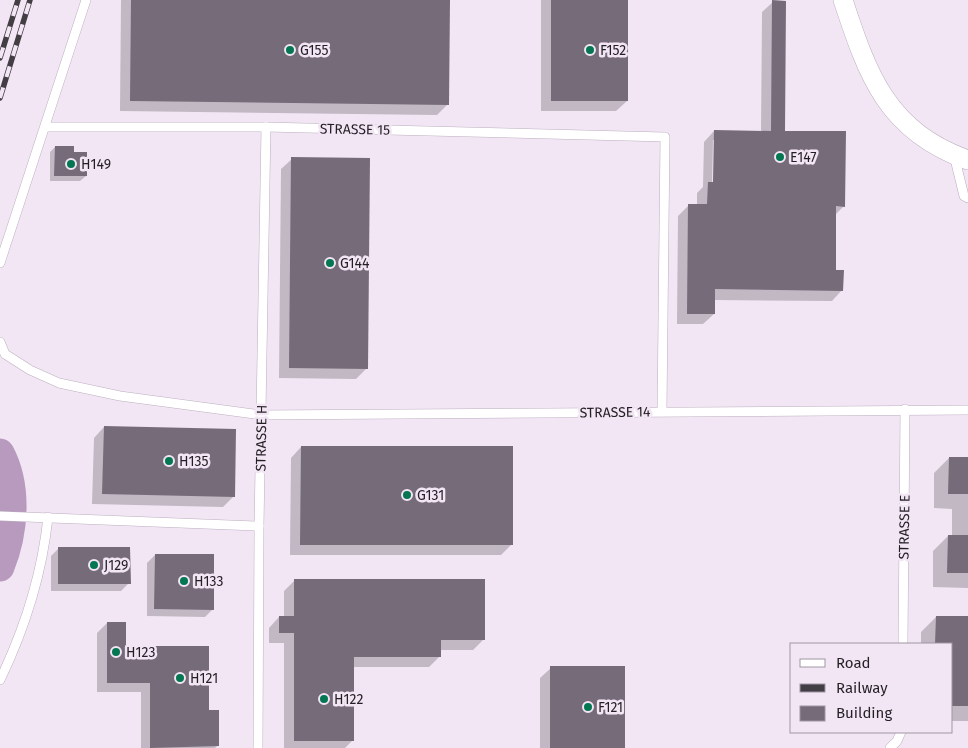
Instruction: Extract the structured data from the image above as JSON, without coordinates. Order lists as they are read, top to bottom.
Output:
{
  "streets": {
    "lane": [
      "STRASSE 15",
      "STRASSE 14",
      "STRASSE H",
      "STRASSE E"
    ]
  },
  "crossings": [
    ["STRASSE 15", "STRASSE 14"],
    ["STRASSE 15", "STRASSE H"],
    ["STRASSE 14", "STRASSE H"],
    ["STRASSE 14", "STRASSE E"]
  ],
  "places": [
    "G155",
    "F152",
    "E147",
    "H149",
    "G144",
    "H135",
    "G131",
    "J129",
    "H133",
    "H123",
    "H121",
    "H122",
    "F121"
  ],
  "legend": ["Road", "Railway", "Building"]
}
